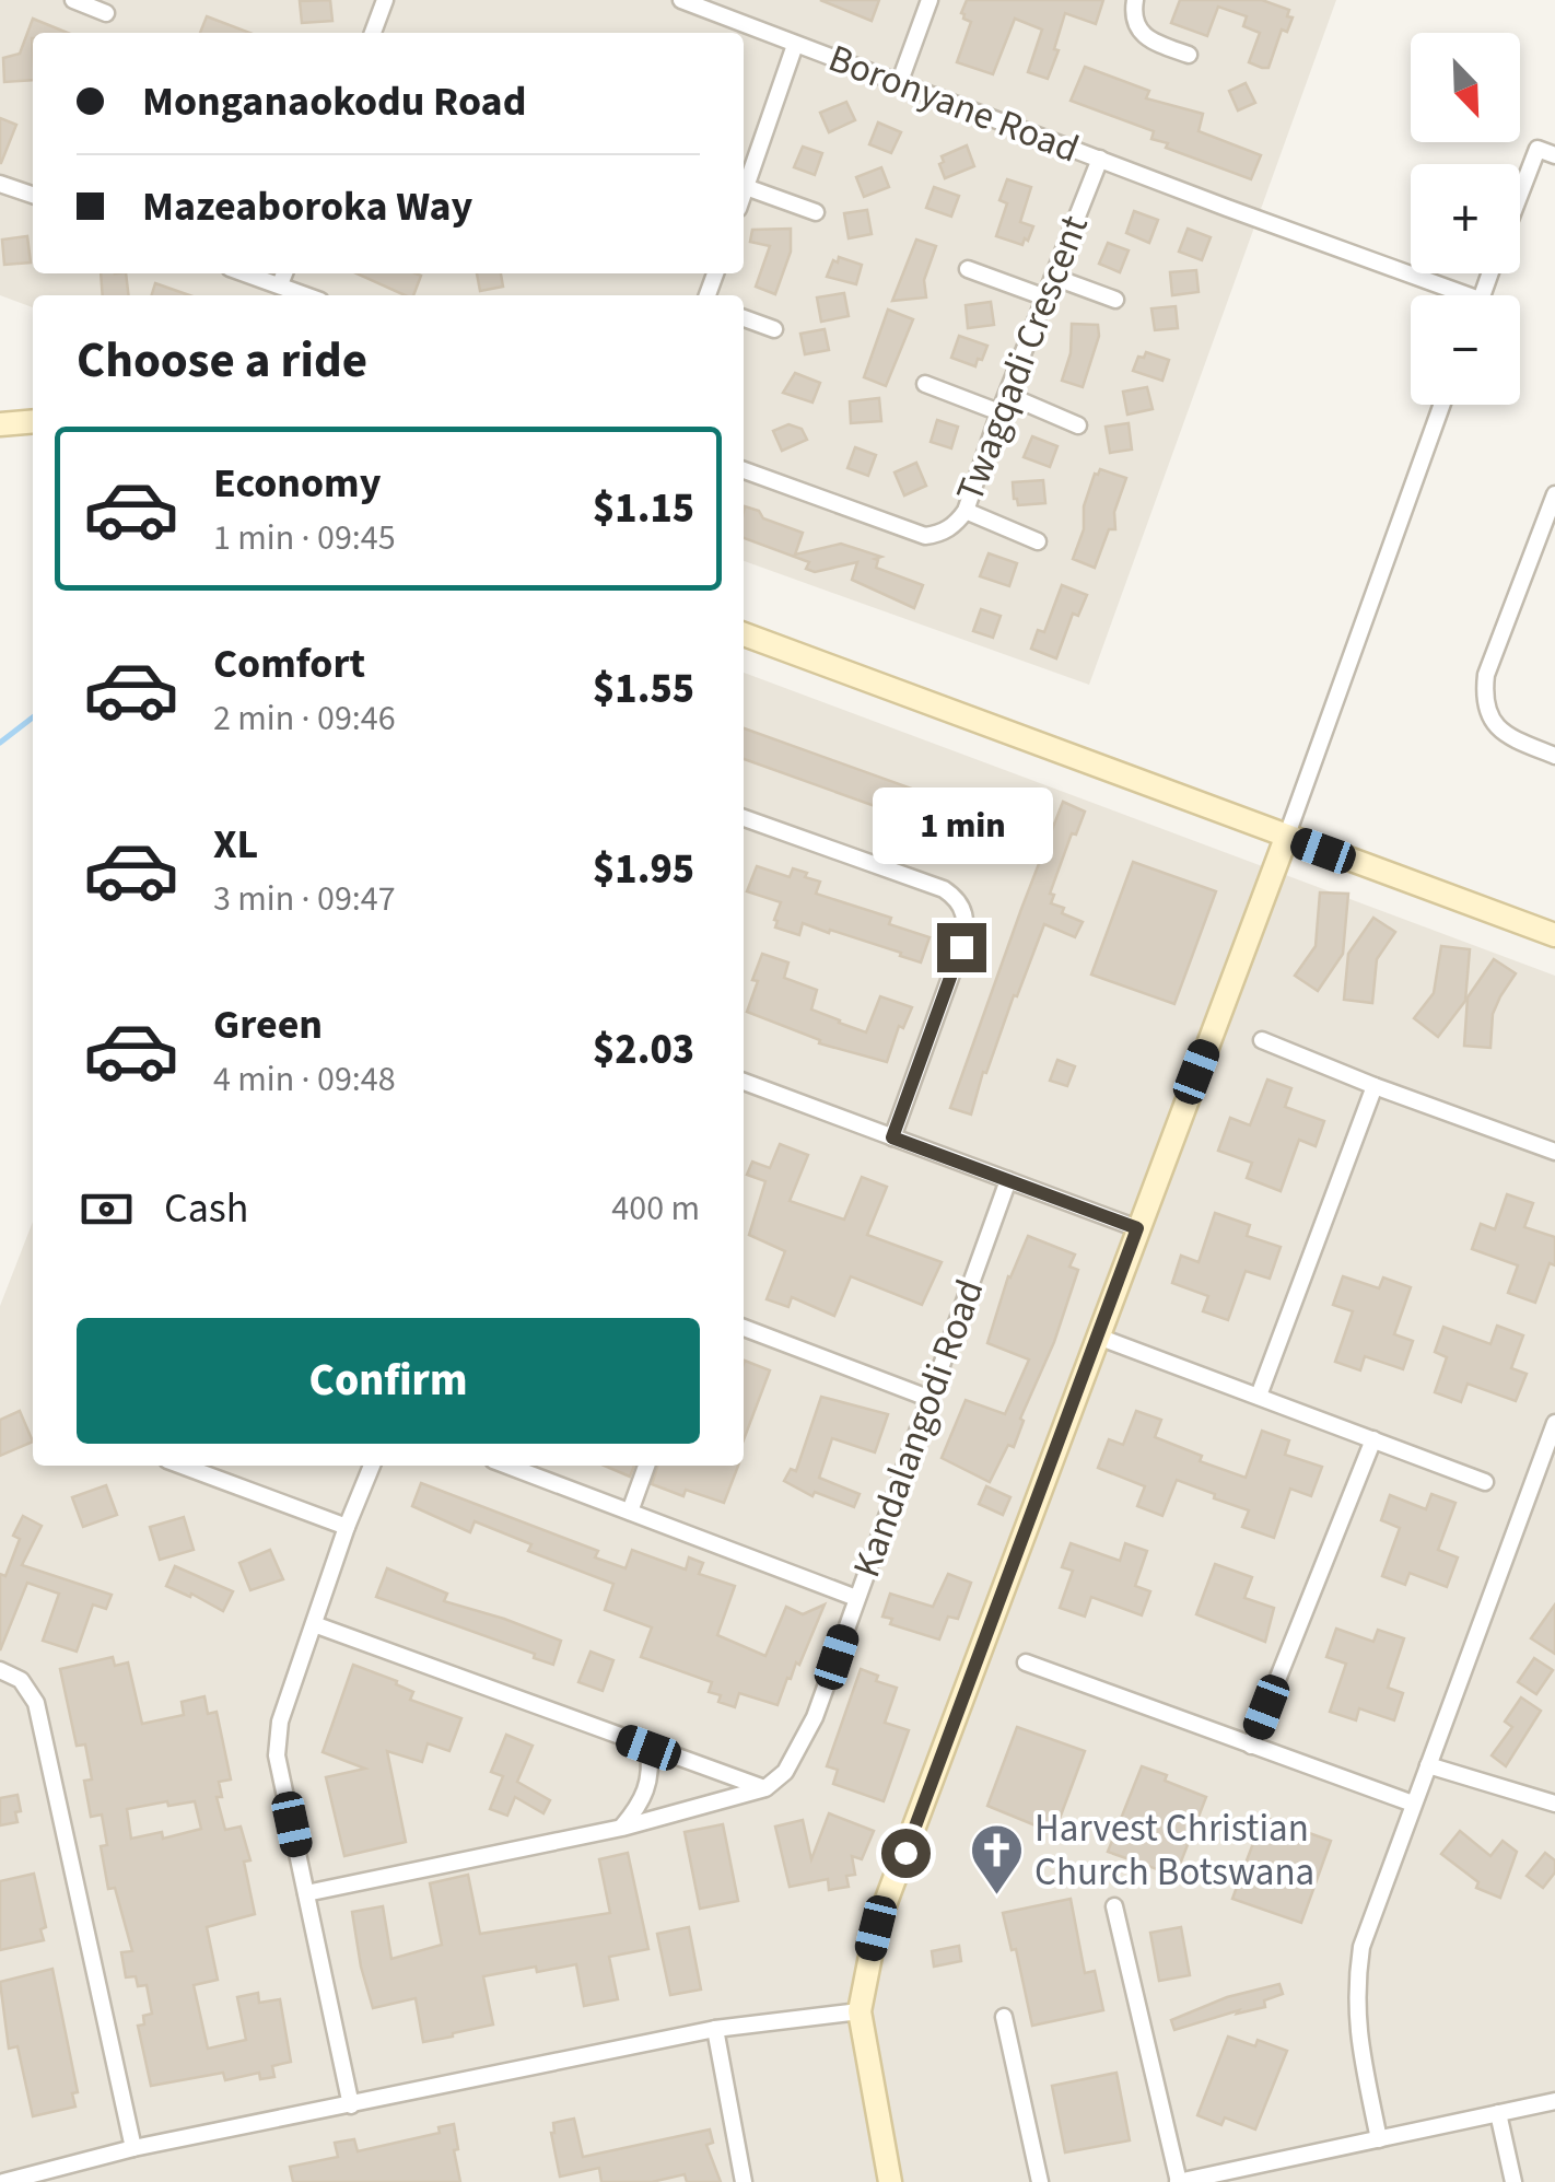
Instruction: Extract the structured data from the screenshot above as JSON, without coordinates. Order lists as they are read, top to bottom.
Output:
{
  "streets": {
    "street": ["Boronyane Road", "Twagqadi Crescent", "Kandalangodi Road"]
  },
  "crossings": [
    ["Boronyane Road", "Twagqadi Crescent"]
  ],
  "places": {
    "church": ["Harvest Christian Church Botswana"]
  },
  "north": "bottom right",
  "page": {
    "map_buttons": ["+", "−"],
    "banner": ["Monganaokodu Road", "Mazeaboroka Way"],
    "heading": "Choose a ride",
    "list": [
      {
        "name": "Economy",
        "note": "1 min · 09:45",
        "value": "$1.15"
      },
      {
        "name": "Comfort",
        "note": "2 min · 09:46",
        "value": "$1.55"
      },
      {
        "name": "XL",
        "note": "3 min · 09:47",
        "value": "$1.95"
      },
      {
        "name": "Green",
        "note": "4 min · 09:48",
        "value": "$2.03"
      }
    ],
    "bubble": "1 min",
    "pay": ["Cash", "400 m"],
    "buttons": "Confirm"
  }
}
